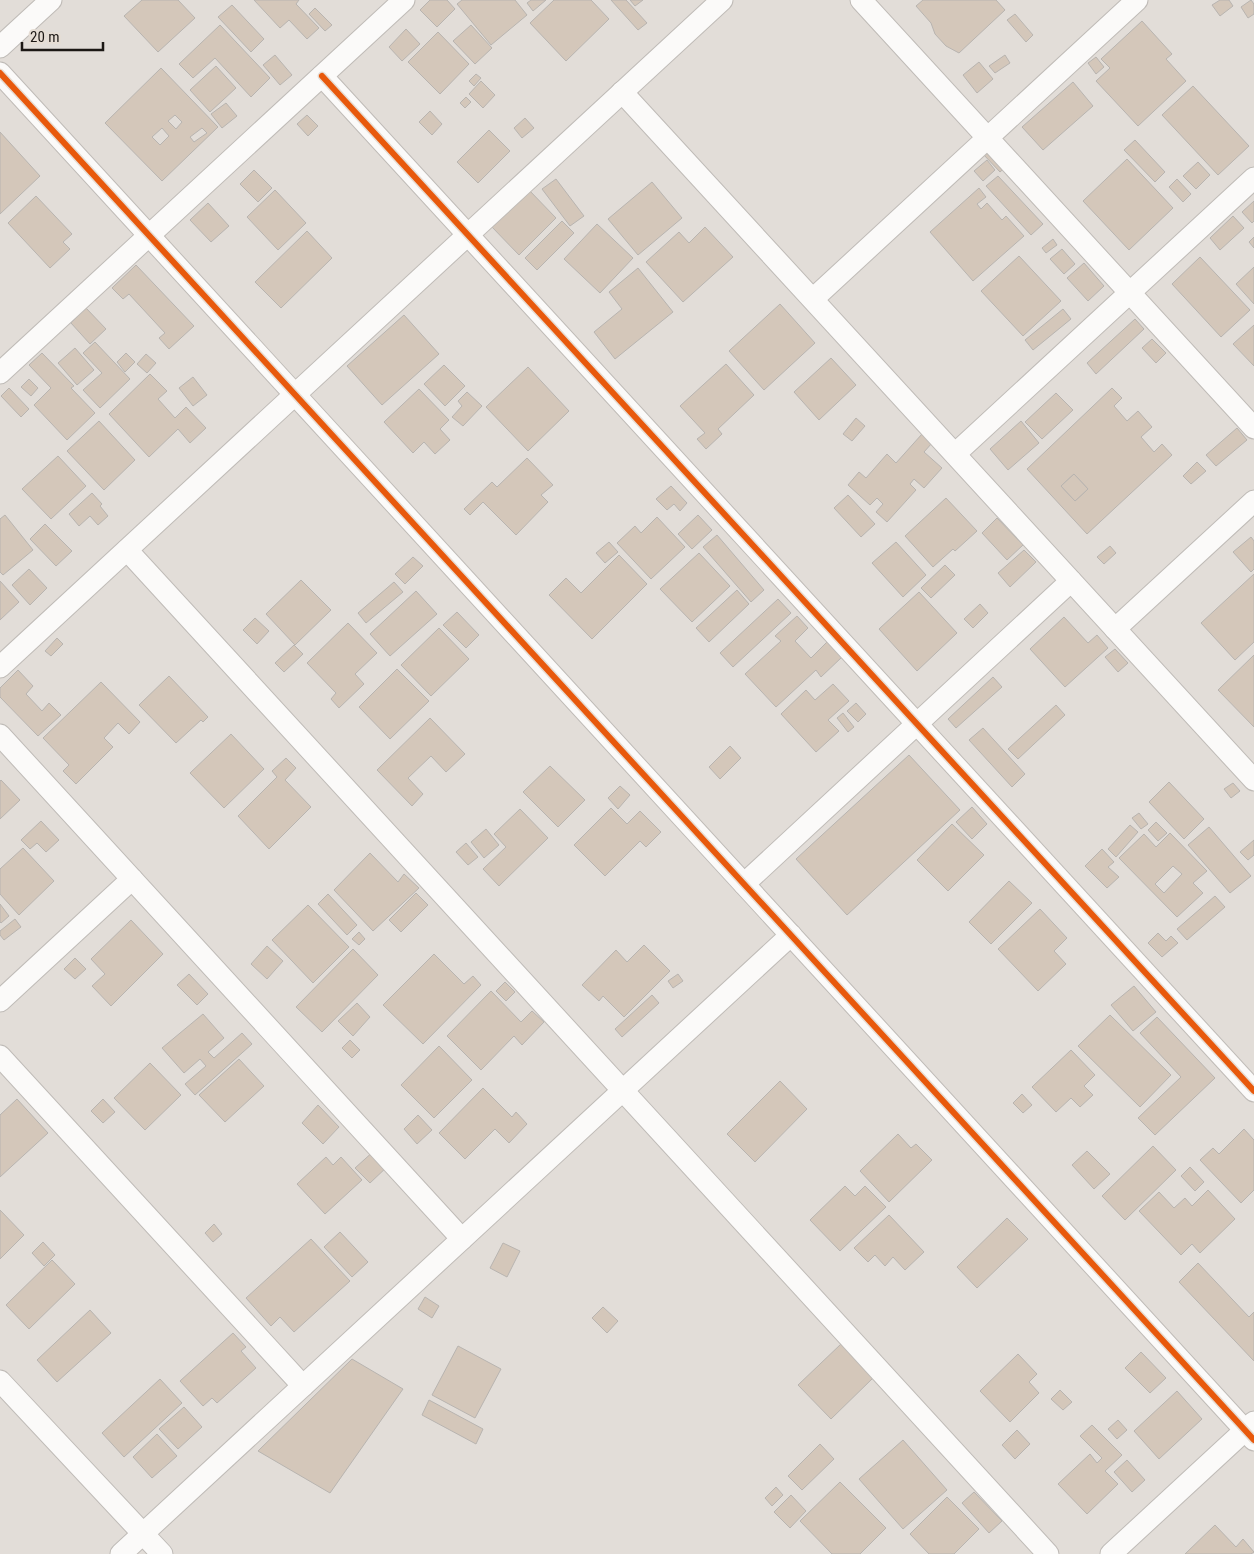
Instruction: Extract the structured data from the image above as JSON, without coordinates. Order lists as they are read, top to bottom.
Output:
{
  "scale_bar": "20 m"
}
